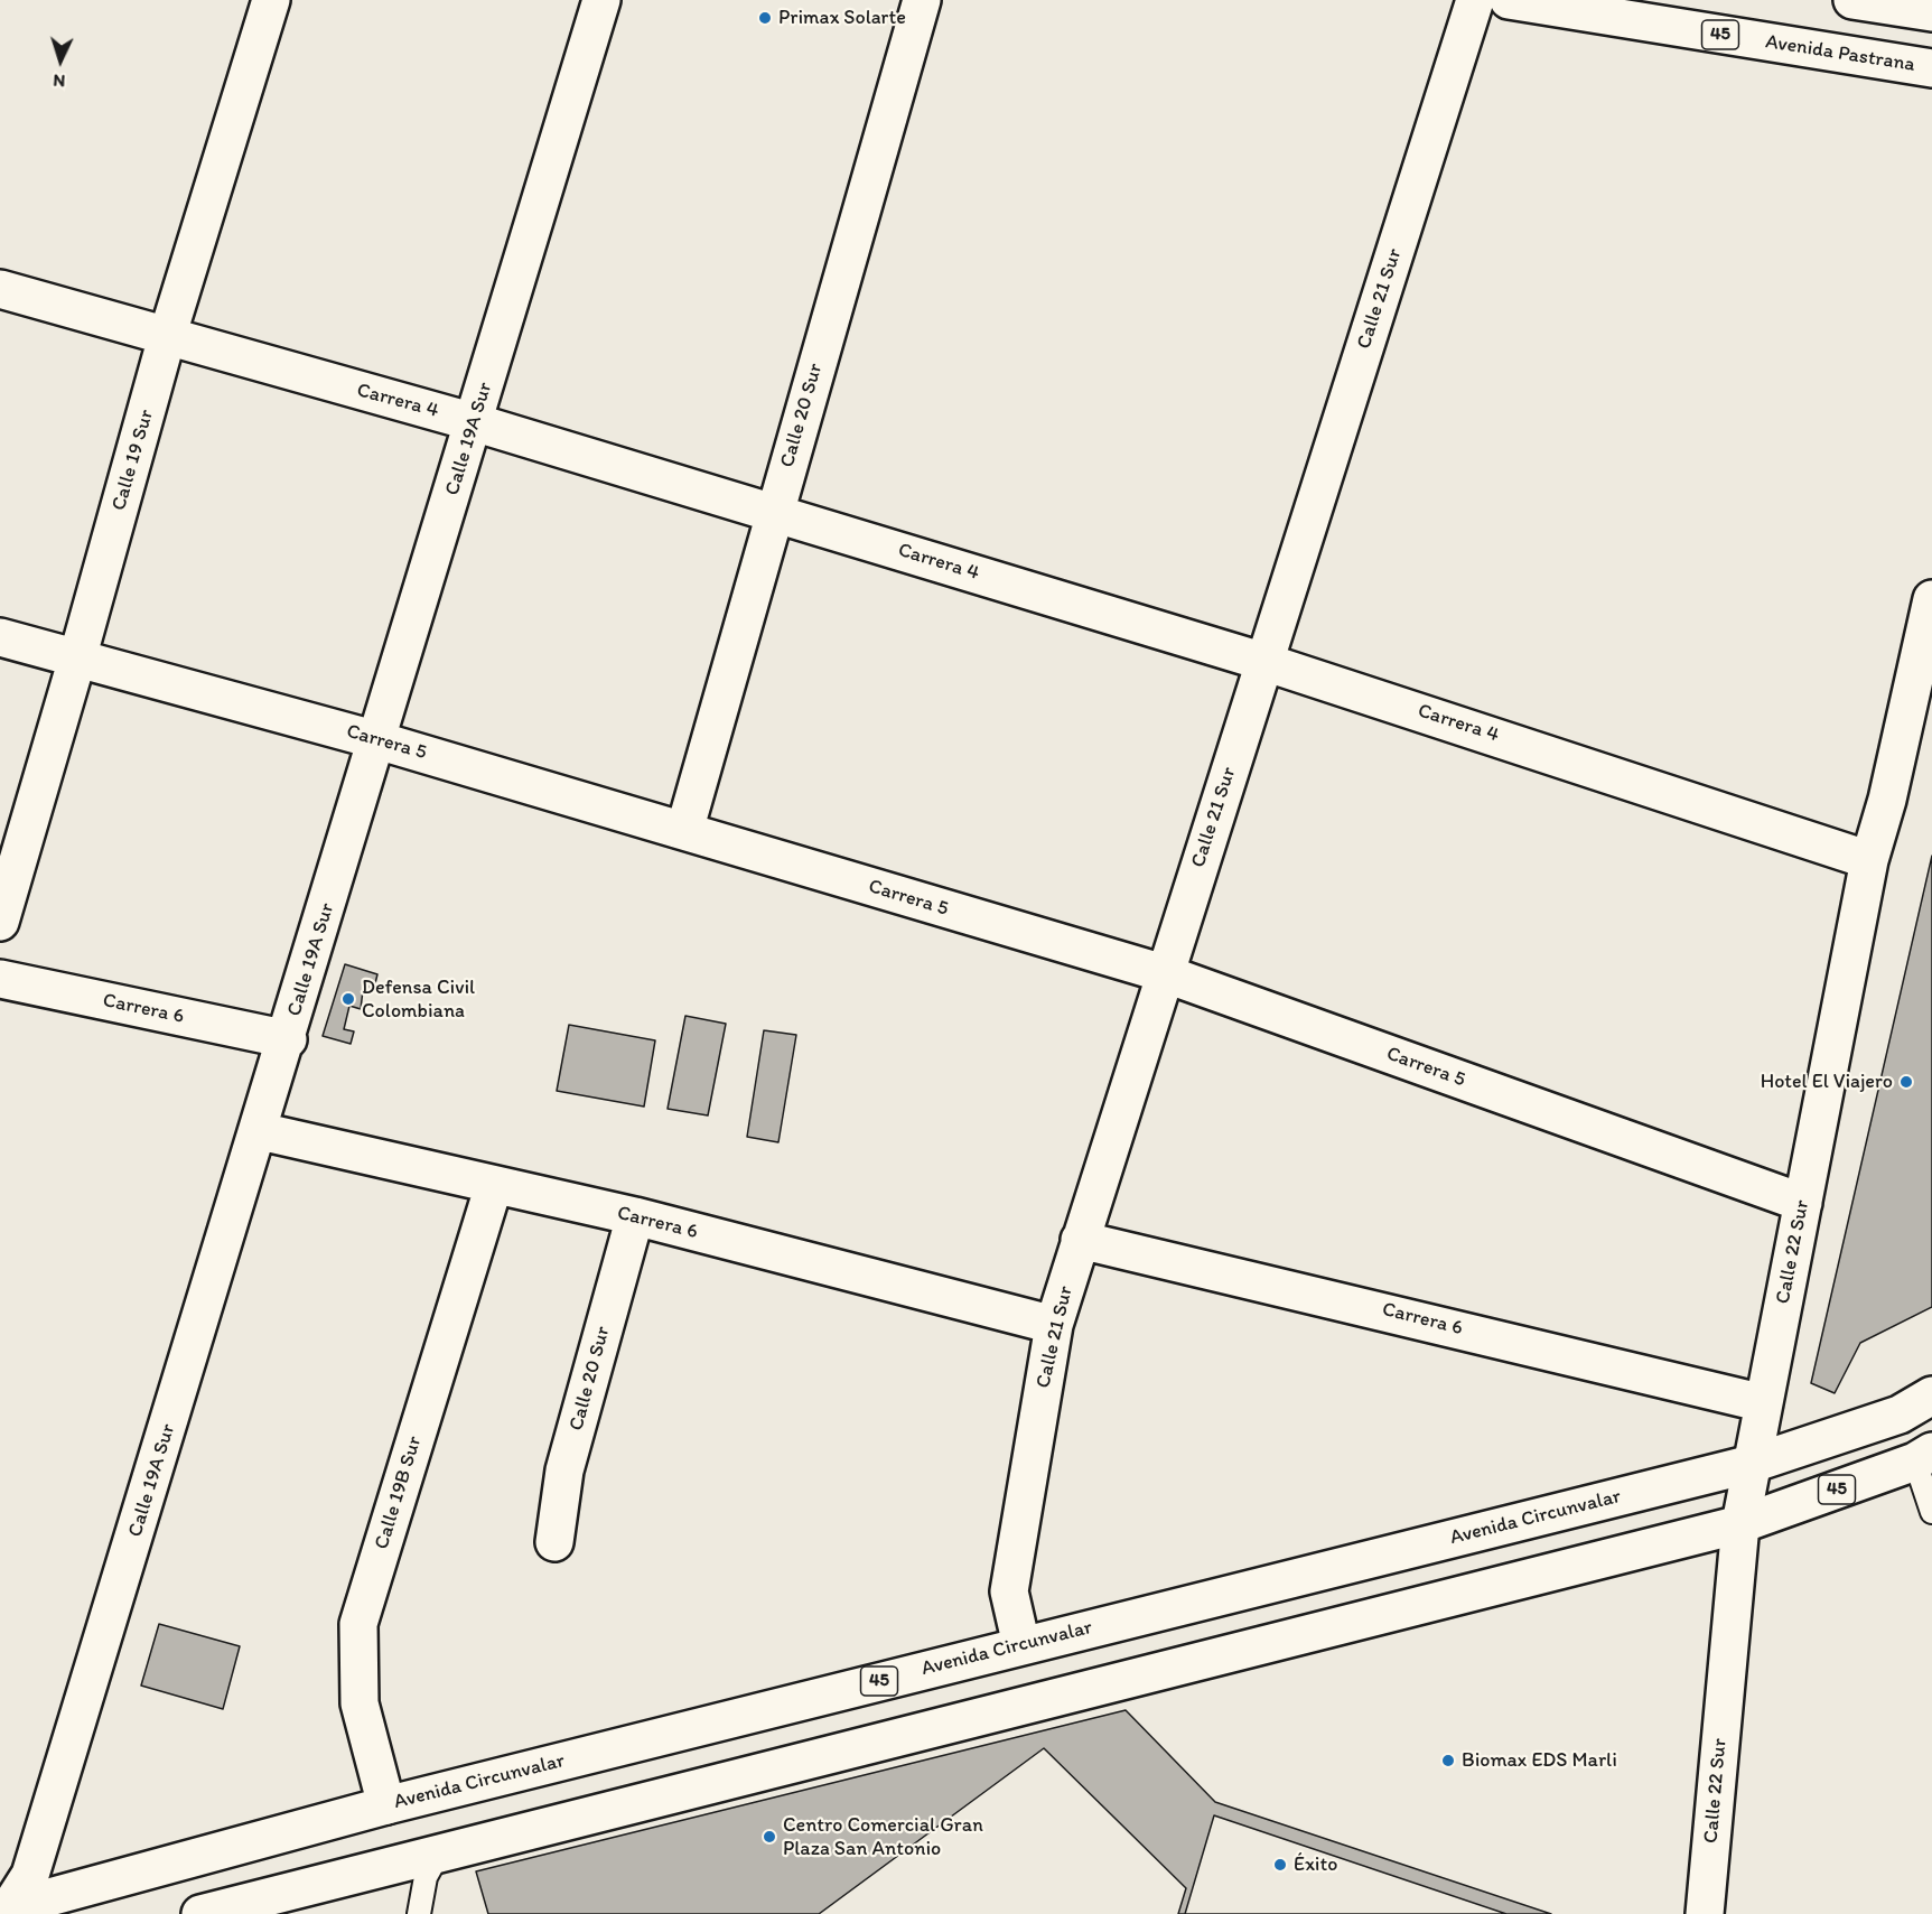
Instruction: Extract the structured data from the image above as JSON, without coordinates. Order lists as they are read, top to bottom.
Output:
{
  "streets": {
    "main road": [
      "45",
      "Avenida Pastrana",
      "Calle 21 Sur",
      "Carrera 4",
      "Calle 20 Sur",
      "Calle 19A Sur",
      "Calle 19 Sur",
      "Carrera 5",
      "Carrera 6",
      "Calle 22 Sur",
      "Calle 19B Sur",
      "Avenida Circunvalar"
    ]
  },
  "crossings": [
    ["45", "Calle 22 Sur"],
    ["Calle 21 Sur", "Carrera 4"],
    ["Calle 21 Sur", "Carrera 5"],
    ["Calle 21 Sur", "Carrera 6"],
    ["Calle 21 Sur", "Avenida Circunvalar"],
    ["Carrera 4", "Calle 20 Sur"],
    ["Carrera 4", "Calle 19A Sur"],
    ["Carrera 4", "Calle 19 Sur"],
    ["Carrera 4", "Calle 22 Sur"],
    ["Calle 20 Sur", "Carrera 5"],
    ["Calle 20 Sur", "Carrera 6"],
    ["Calle 19A Sur", "Carrera 5"],
    ["Calle 19A Sur", "Carrera 6"],
    ["Calle 19A Sur", "Avenida Circunvalar"],
    ["Calle 19 Sur", "Carrera 5"],
    ["Carrera 5", "Calle 22 Sur"],
    ["Carrera 6", "Calle 22 Sur"],
    ["Carrera 6", "Calle 19B Sur"],
    ["Calle 22 Sur", "Avenida Circunvalar"],
    ["Calle 19B Sur", "Avenida Circunvalar"]
  ],
  "places": [
    "Primax Solarte",
    "Defensa Civil Colombiana",
    "Hotel El Viajero",
    "Biomax EDS Marli",
    "Centro Comercial Gran Plaza San Antonio",
    "Éxito"
  ],
  "north": "bottom"
}
